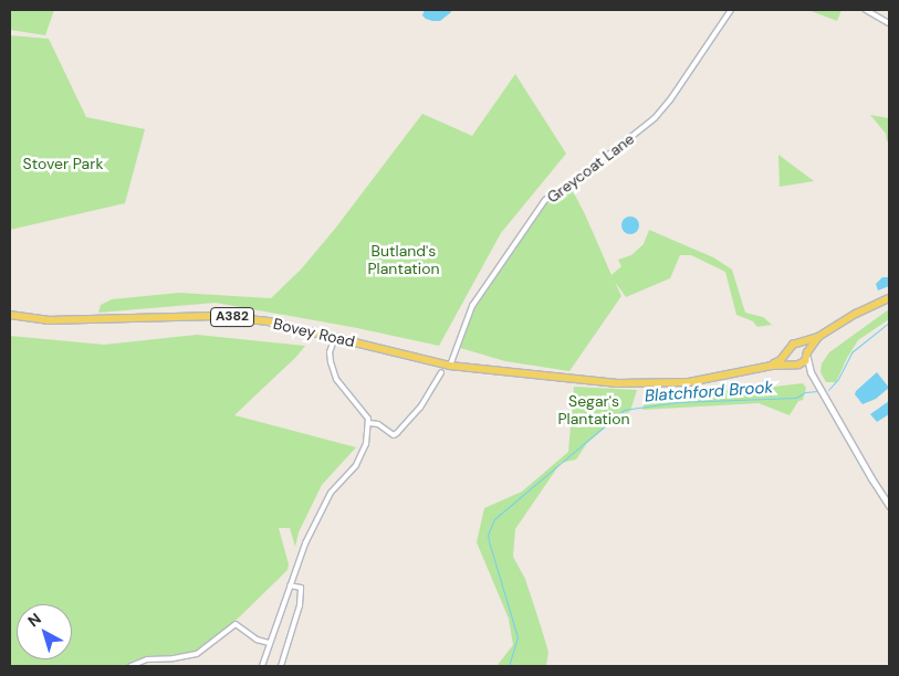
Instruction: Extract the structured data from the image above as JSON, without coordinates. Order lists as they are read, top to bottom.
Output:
{
  "streets": {
    "main road": ["A382", "Bovey Road"],
    "street": ["Greycoat Lane"]
  },
  "crossings": [
    ["Greycoat Lane", "A382"],
    ["Greycoat Lane", "Bovey Road"],
    ["A382", "Bovey Road"]
  ],
  "water": ["Blatchford Brook"],
  "parks": ["Stover Park", "Butland's Plantation", "Segar's Plantation"],
  "north": "top left"
}
